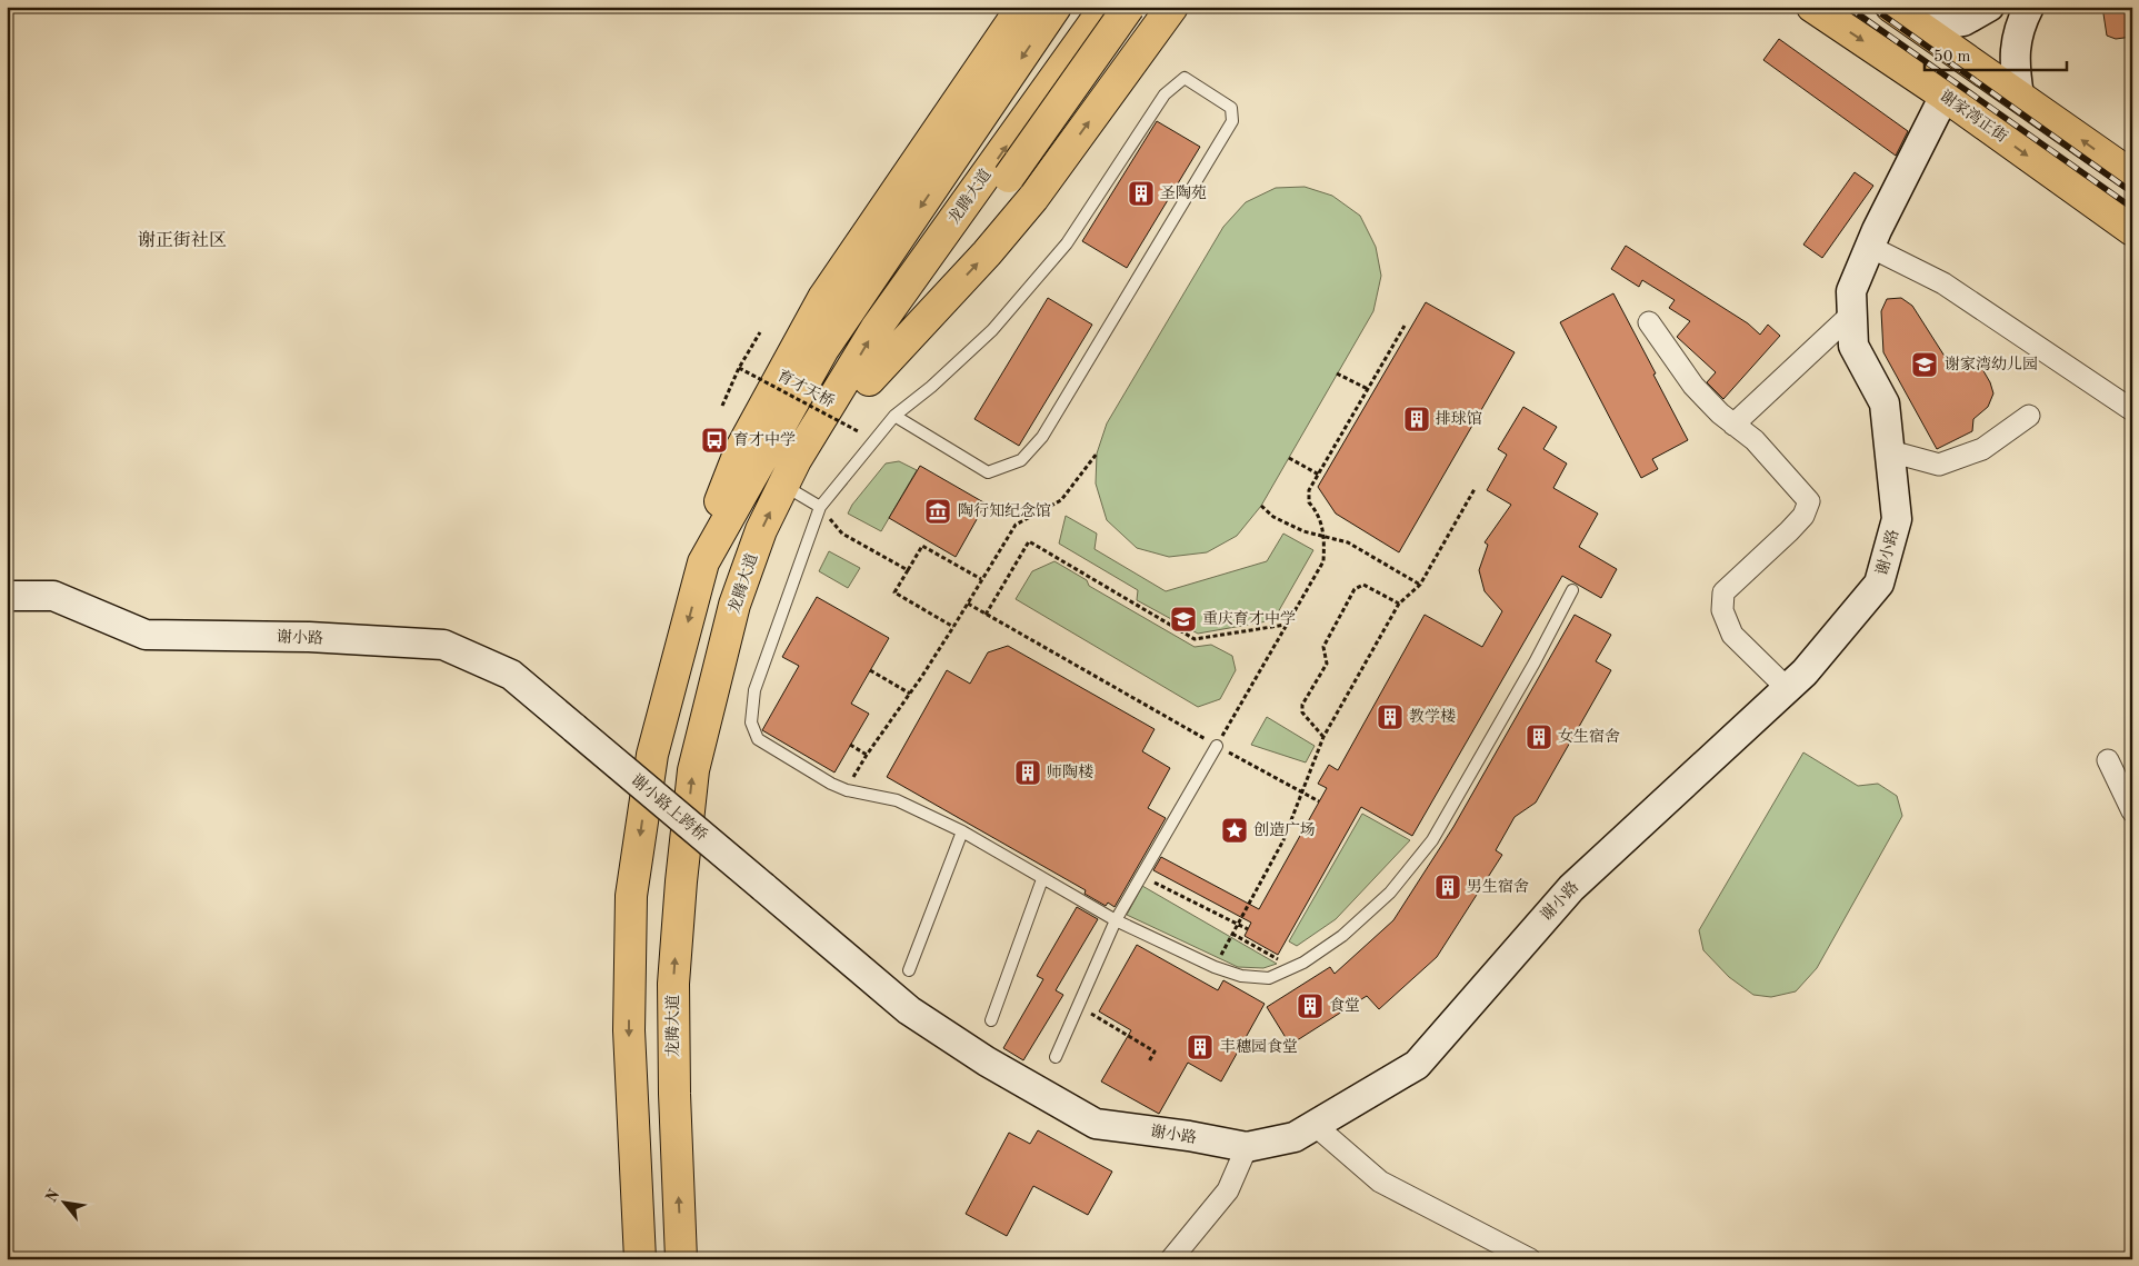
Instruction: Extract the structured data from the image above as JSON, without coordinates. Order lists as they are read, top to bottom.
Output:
{
  "streets": {
    "main road": ["谢家湾正街", "龙腾大道"],
    "street": ["谢小路", "谢小路上跨桥"],
    "path": ["育才天桥"]
  },
  "crossings": [
    ["谢家湾正街", "谢小路"],
    ["谢小路", "谢小路上跨桥"]
  ],
  "districts": ["谢正街社区"],
  "places": {
    "building": [
      "圣陶苑",
      "排球馆",
      "教学楼",
      "女生宿舍",
      "师陶楼",
      "男生宿舍",
      "食堂",
      "丰穗园食堂"
    ],
    "school or university": ["谢家湾幼儿园", "重庆育才中学"],
    "bus stop": ["育才中学"],
    "museum": ["陶行知纪念馆"],
    "place": ["创造广场"]
  },
  "scale_bar": "50 m",
  "north": "top left"
}
